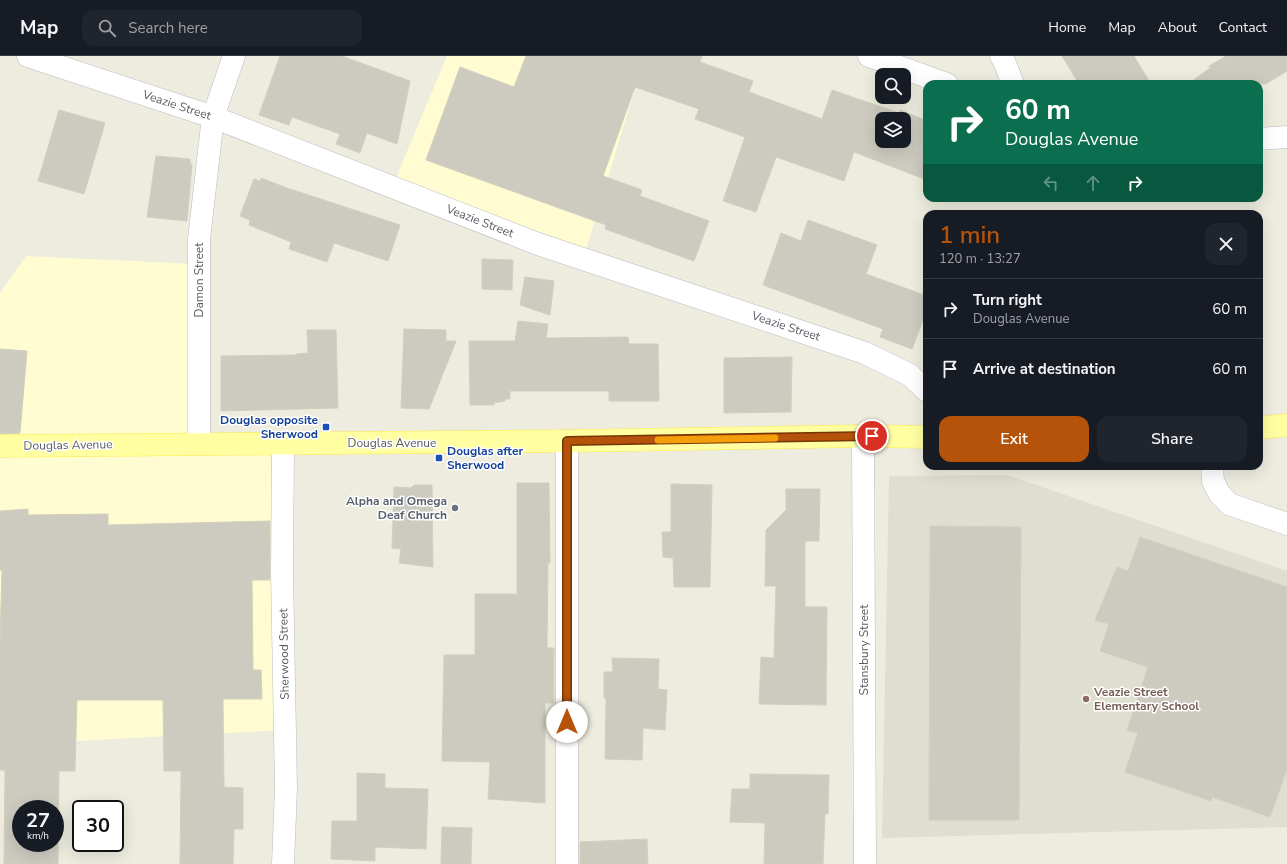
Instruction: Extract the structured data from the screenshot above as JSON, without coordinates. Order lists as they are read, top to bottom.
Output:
{
  "streets": {
    "main road": ["Douglas Avenue"],
    "street": [
      "Veazie Street",
      "Damon Street",
      "Stansbury Street",
      "Sherwood Street"
    ]
  },
  "crossings": [
    ["Veazie Street", "Damon Street"],
    ["Damon Street", "Douglas Avenue"],
    ["Douglas Avenue", "Stansbury Street"],
    ["Douglas Avenue", "Sherwood Street"]
  ],
  "places": {
    "transit": ["Douglas opposite Sherwood", "Douglas after Sherwood"],
    "other": ["Alpha and Omega Deaf Church", "Veazie Street Elementary School"]
  },
  "page": {
    "header": "Map",
    "search": "Search here",
    "nav": [
      "Home",
      "Map",
      "About",
      "Contact"
    ],
    "turn": ["60 m", "Douglas Avenue"],
    "heading": ["1 min", "120 m · 13:27"],
    "list": [
      {
        "name": "Turn right",
        "note": "Douglas Avenue",
        "value": "60 m"
      },
      {
        "name": "Arrive at destination",
        "value": "60 m"
      }
    ],
    "buttons": ["Exit", "Share"],
    "speed": "27 km/h",
    "limit": "30"
  }
}
